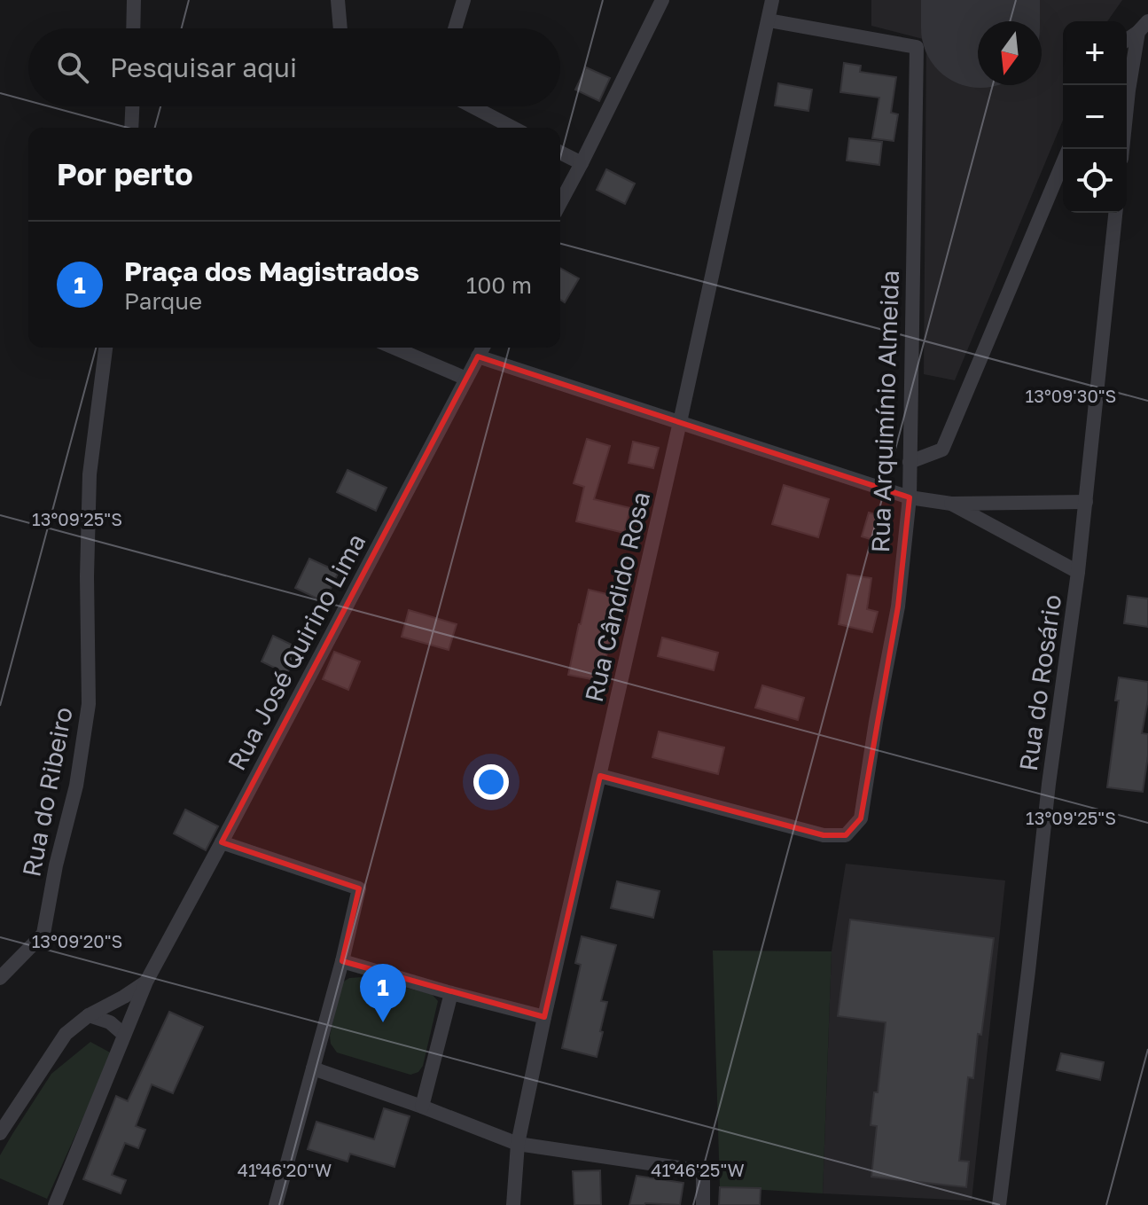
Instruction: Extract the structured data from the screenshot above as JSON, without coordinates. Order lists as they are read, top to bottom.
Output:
{
  "streets": {
    "street": [
      "Rua Arquimínio Almeida",
      "Rua Cândido Rosa",
      "Rua José Quirino Lima",
      "Rua do Rosário",
      "Rua do Ribeiro"
    ]
  },
  "crossings": [
    ["Rua Arquimínio Almeida", "Rua Cândido Rosa"]
  ],
  "north": "bottom",
  "page": {
    "map_buttons": ["+", "−"],
    "search": "Pesquisar aqui",
    "heading": "Por perto",
    "list": [
      {
        "mark": "1",
        "name": "Praça dos Magistrados",
        "note": "Parque",
        "value": "100 m"
      }
    ],
    "pins": "1"
  },
  "coordinates": [
    "13°09'30\"S",
    "13°09'25\"S",
    "13°09'20\"S",
    "41°46'20\"W",
    "41°46'25\"W"
  ]
}
